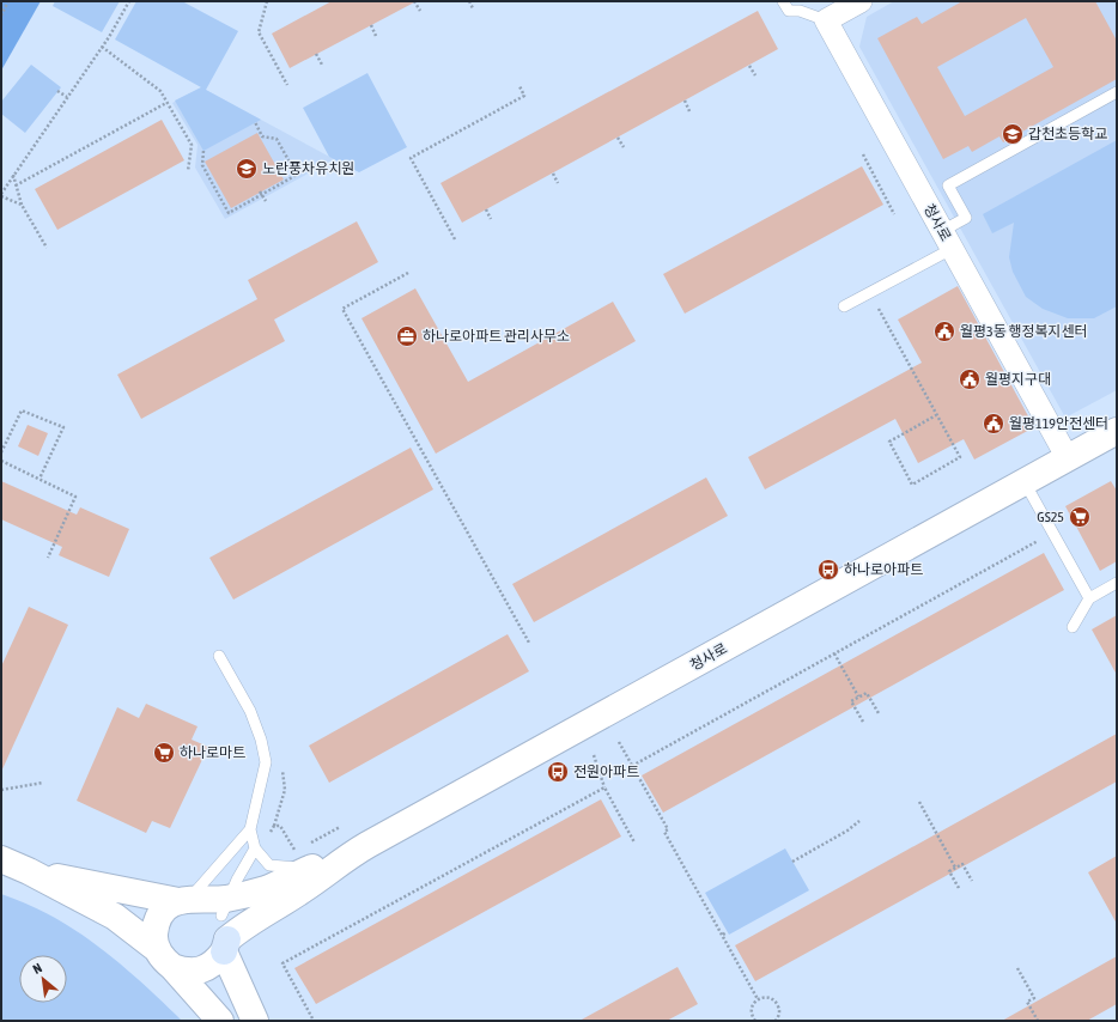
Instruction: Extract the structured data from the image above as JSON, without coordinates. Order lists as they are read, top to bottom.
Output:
{
  "streets": {
    "street": ["청사로"]
  },
  "places": {
    "school or university": ["갑천초등학교", "노란풍차유치원"],
    "public building": ["월평3동 행정복지센터", "월평지구대", "월평119안전센터"],
    "office": ["하나로아파트 관리사무소"],
    "supermarket": ["GS25", "하나로마트"],
    "bus stop": ["하나로아파트", "전원아파트"]
  },
  "north": "top left"
}
